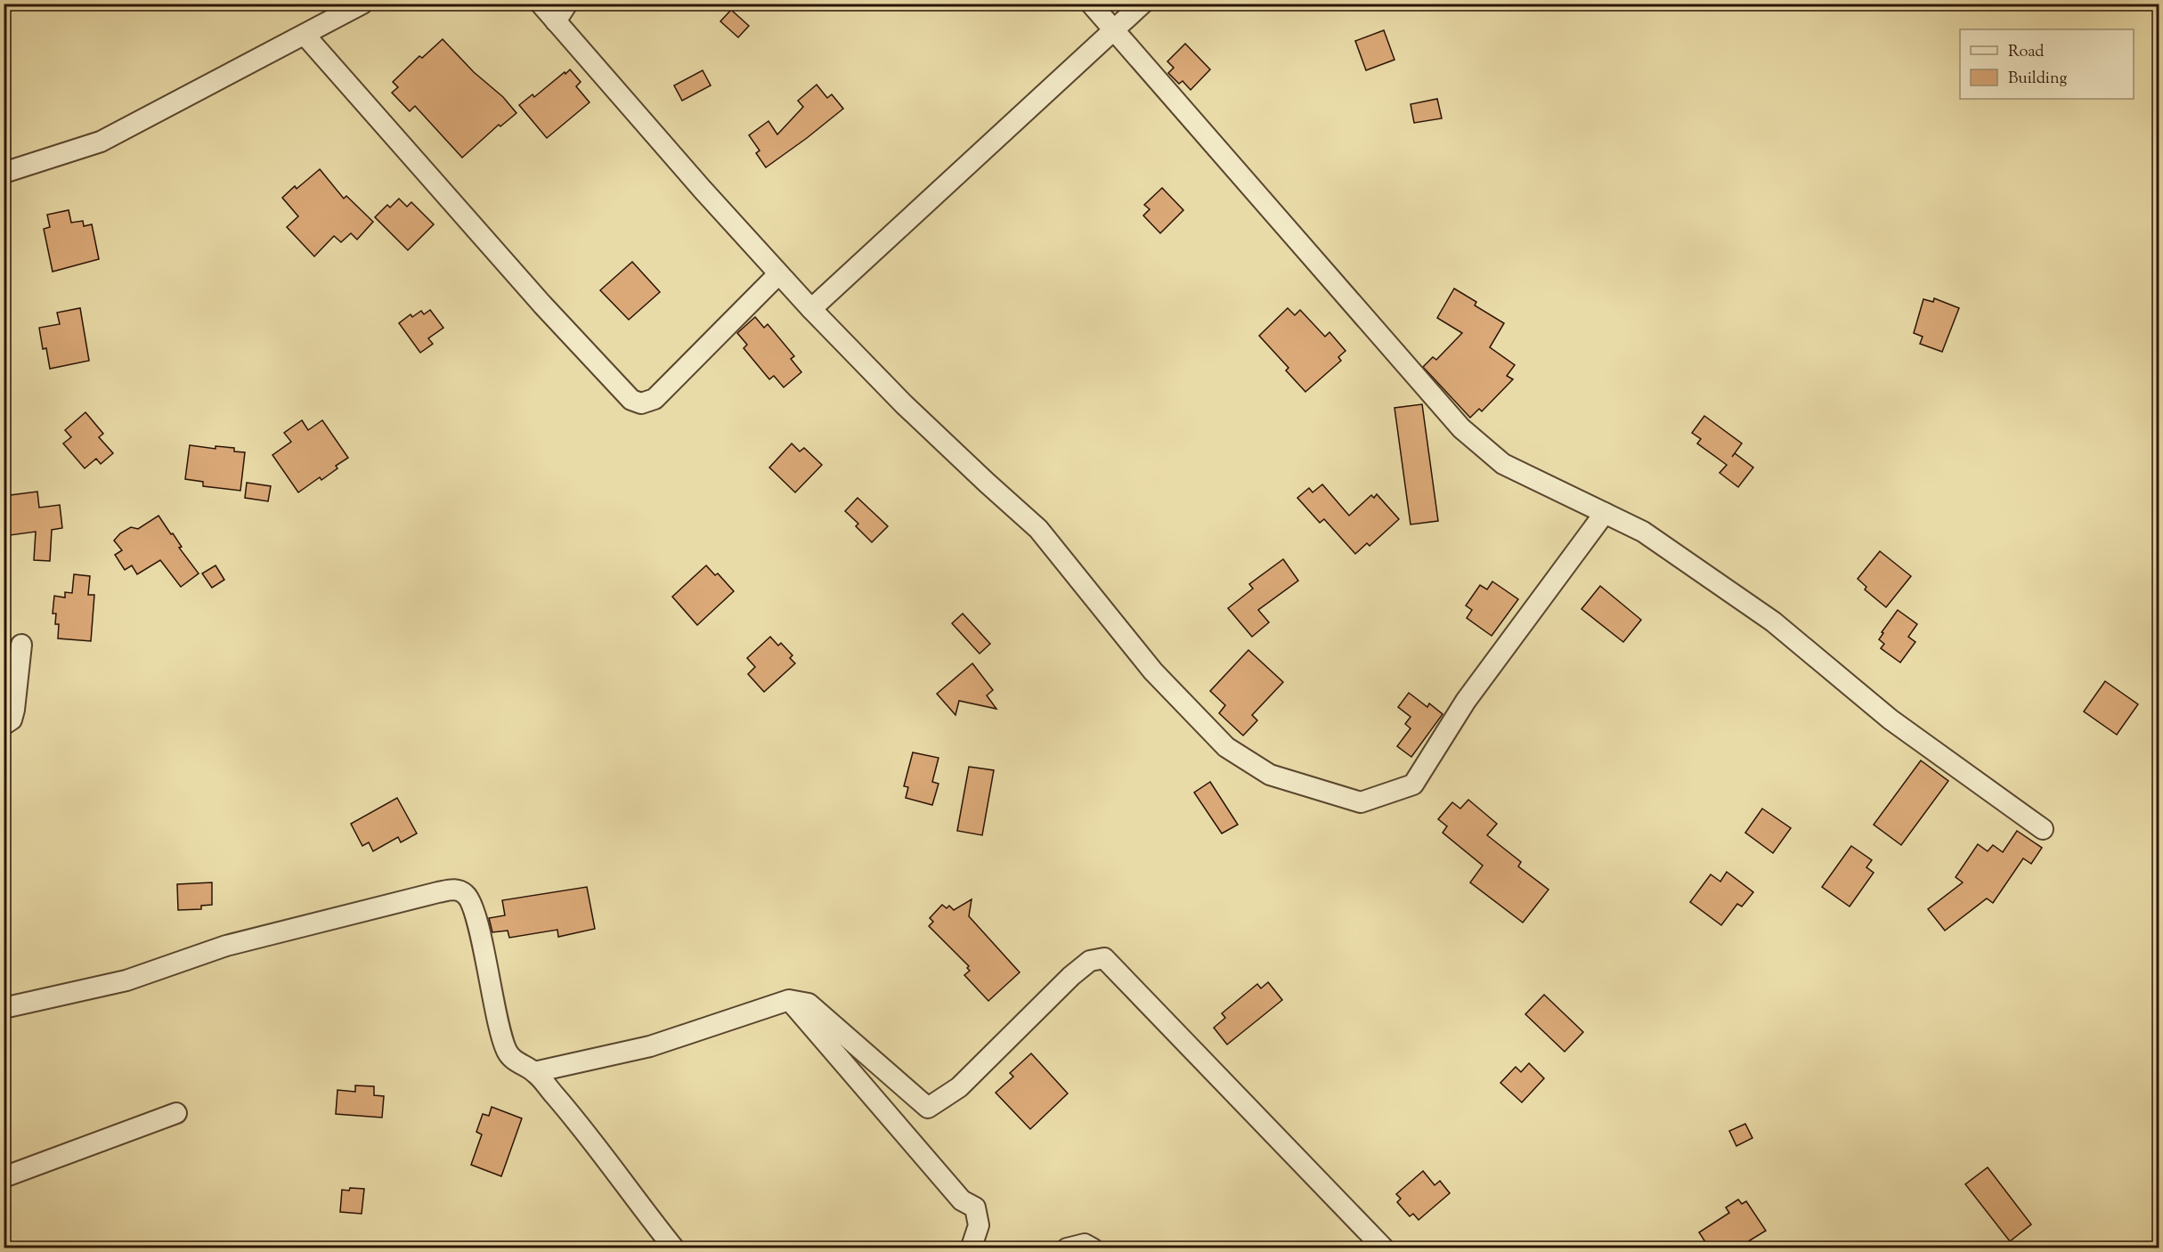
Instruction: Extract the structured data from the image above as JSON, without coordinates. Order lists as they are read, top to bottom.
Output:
{
  "legend": ["Road", "Building"]
}
